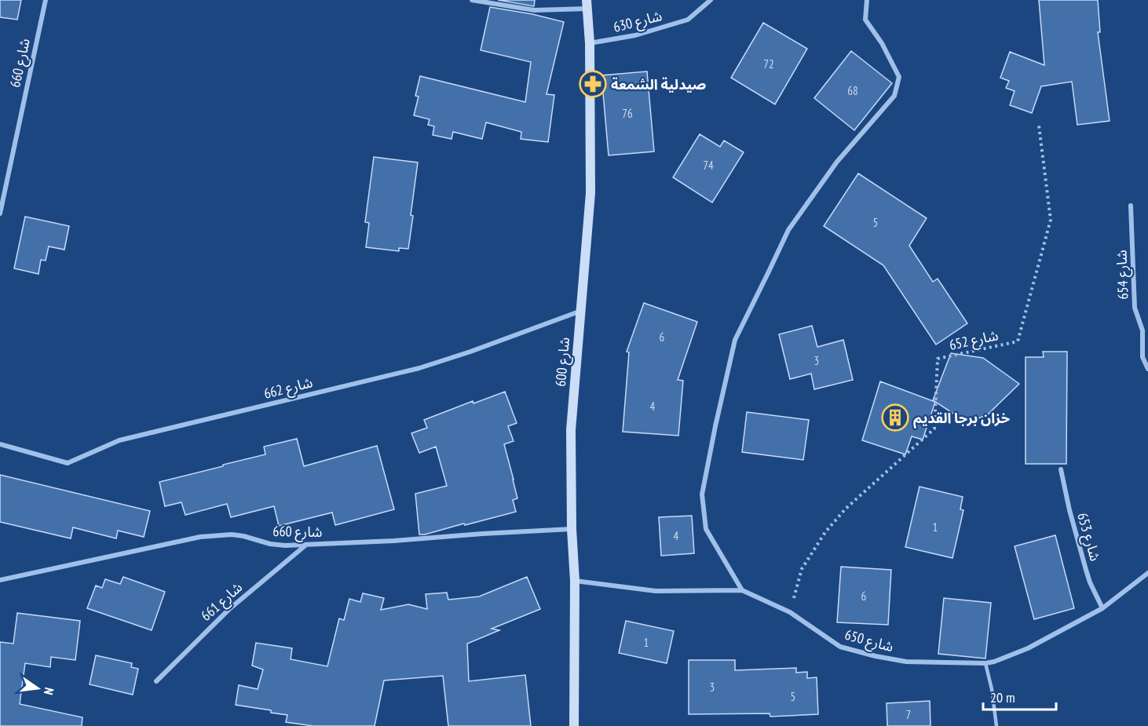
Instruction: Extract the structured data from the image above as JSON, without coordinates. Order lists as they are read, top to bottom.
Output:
{
  "streets": {
    "main road": ["شارع 600"],
    "street": [
      "شارع 630",
      "شارع 660",
      "شارع 654",
      "شارع 662",
      "شارع 653",
      "شارع 661",
      "شارع 650"
    ],
    "path": ["شارع 652"]
  },
  "crossings": [
    ["شارع 630", "شارع 600"],
    ["شارع 660", "شارع 600"],
    ["شارع 660", "شارع 661"],
    ["شارع 652", "شارع 650"],
    ["شارع 600", "شارع 662"],
    ["شارع 600", "شارع 650"],
    ["شارع 653", "شارع 650"]
  ],
  "places": {
    "pharmacy": ["صيدلية الشمعة"],
    "building": ["خزان برجا القديم"]
  },
  "house_numbers": [
    "72",
    "68",
    "76",
    "74",
    "5",
    "6",
    "3",
    "4",
    "1",
    "4",
    "6",
    "1",
    "3",
    "5",
    "7"
  ],
  "scale_bar": "20 m",
  "north": "right"
}
